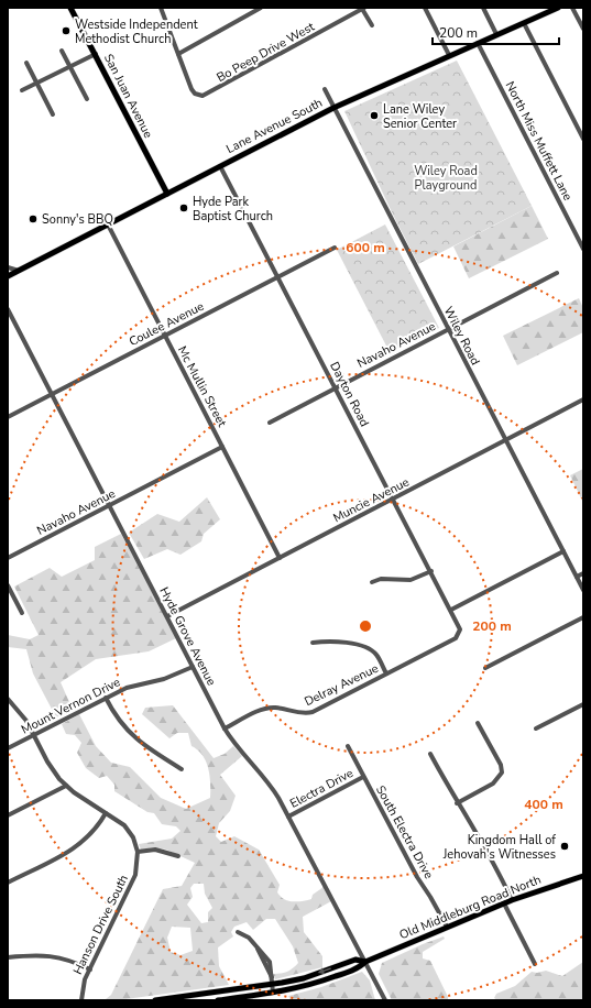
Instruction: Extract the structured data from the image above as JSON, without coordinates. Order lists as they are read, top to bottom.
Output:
{
  "streets": {
    "main road": ["San Juan Avenue", "Lane Avenue South", "Old Middleburg Road North"],
    "street": [
      "Bo Peep Drive West",
      "North Miss Muffett Lane",
      "Coulee Avenue",
      "Wiley Road",
      "Navaho Avenue",
      "Mc Mullin Street",
      "Dayton Road",
      "Muncie Avenue",
      "Hyde Grove Avenue",
      "Delray Avenue",
      "Mount Vernon Drive",
      "Electra Drive",
      "South Electra Drive",
      "Hanson Drive South"
    ]
  },
  "crossings": [
    ["San Juan Avenue", "Lane Avenue South"],
    ["Lane Avenue South", "North Miss Muffett Lane"],
    ["Lane Avenue South", "Wiley Road"],
    ["Lane Avenue South", "Mc Mullin Street"],
    ["Lane Avenue South", "Dayton Road"],
    ["Coulee Avenue", "Mc Mullin Street"],
    ["Coulee Avenue", "Dayton Road"],
    ["Coulee Avenue", "Hyde Grove Avenue"],
    ["Wiley Road", "Navaho Avenue"],
    ["Wiley Road", "Muncie Avenue"],
    ["Navaho Avenue", "Mc Mullin Street"],
    ["Navaho Avenue", "Dayton Road"],
    ["Navaho Avenue", "Hyde Grove Avenue"],
    ["Mc Mullin Street", "Muncie Avenue"],
    ["Dayton Road", "Muncie Avenue"],
    ["Dayton Road", "Delray Avenue"],
    ["Muncie Avenue", "Hyde Grove Avenue"],
    ["Hyde Grove Avenue", "Delray Avenue"],
    ["Hyde Grove Avenue", "Mount Vernon Drive"],
    ["Hyde Grove Avenue", "Electra Drive"],
    ["Hyde Grove Avenue", "Old Middleburg Road North"],
    ["Electra Drive", "South Electra Drive"],
    ["South Electra Drive", "Old Middleburg Road North"]
  ],
  "parks": ["Wiley Road Playground"],
  "places": [
    "Westside Independent Methodist Church",
    "Lane Wiley Senior Center",
    "Hyde Park Baptist Church",
    "Sonny's BBQ",
    "Kingdom Hall of Jehovah's Witnesses"
  ],
  "scale_bar": "200 m",
  "rings": ["600 m", "200 m", "400 m"]
}
